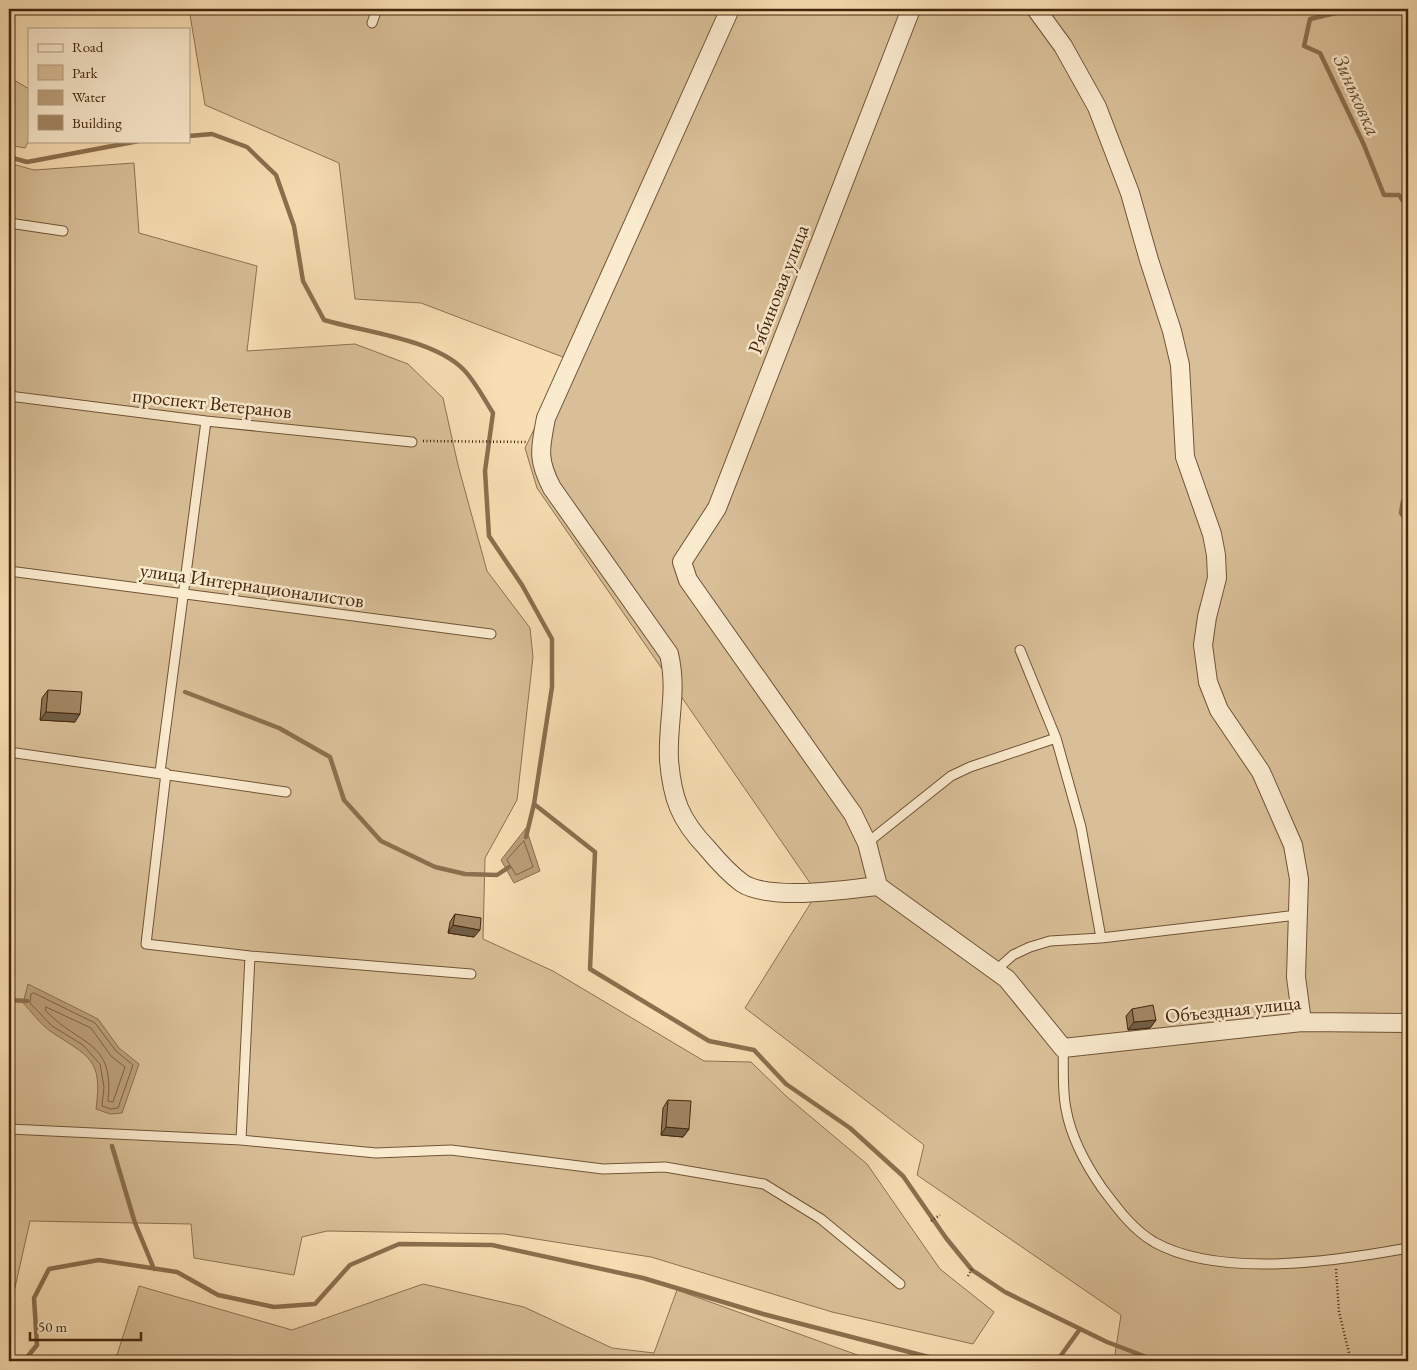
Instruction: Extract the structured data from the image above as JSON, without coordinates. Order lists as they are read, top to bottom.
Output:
{
  "streets": {
    "street": ["Рябиновая улица", "Объездная улица"],
    "lane": ["проспект Ветеранов", "улица Интернационалистов"]
  },
  "water": ["Зиньковка"],
  "legend": [
    "Road",
    "Park",
    "Water",
    "Building"
  ],
  "scale_bar": "50 m"
}
